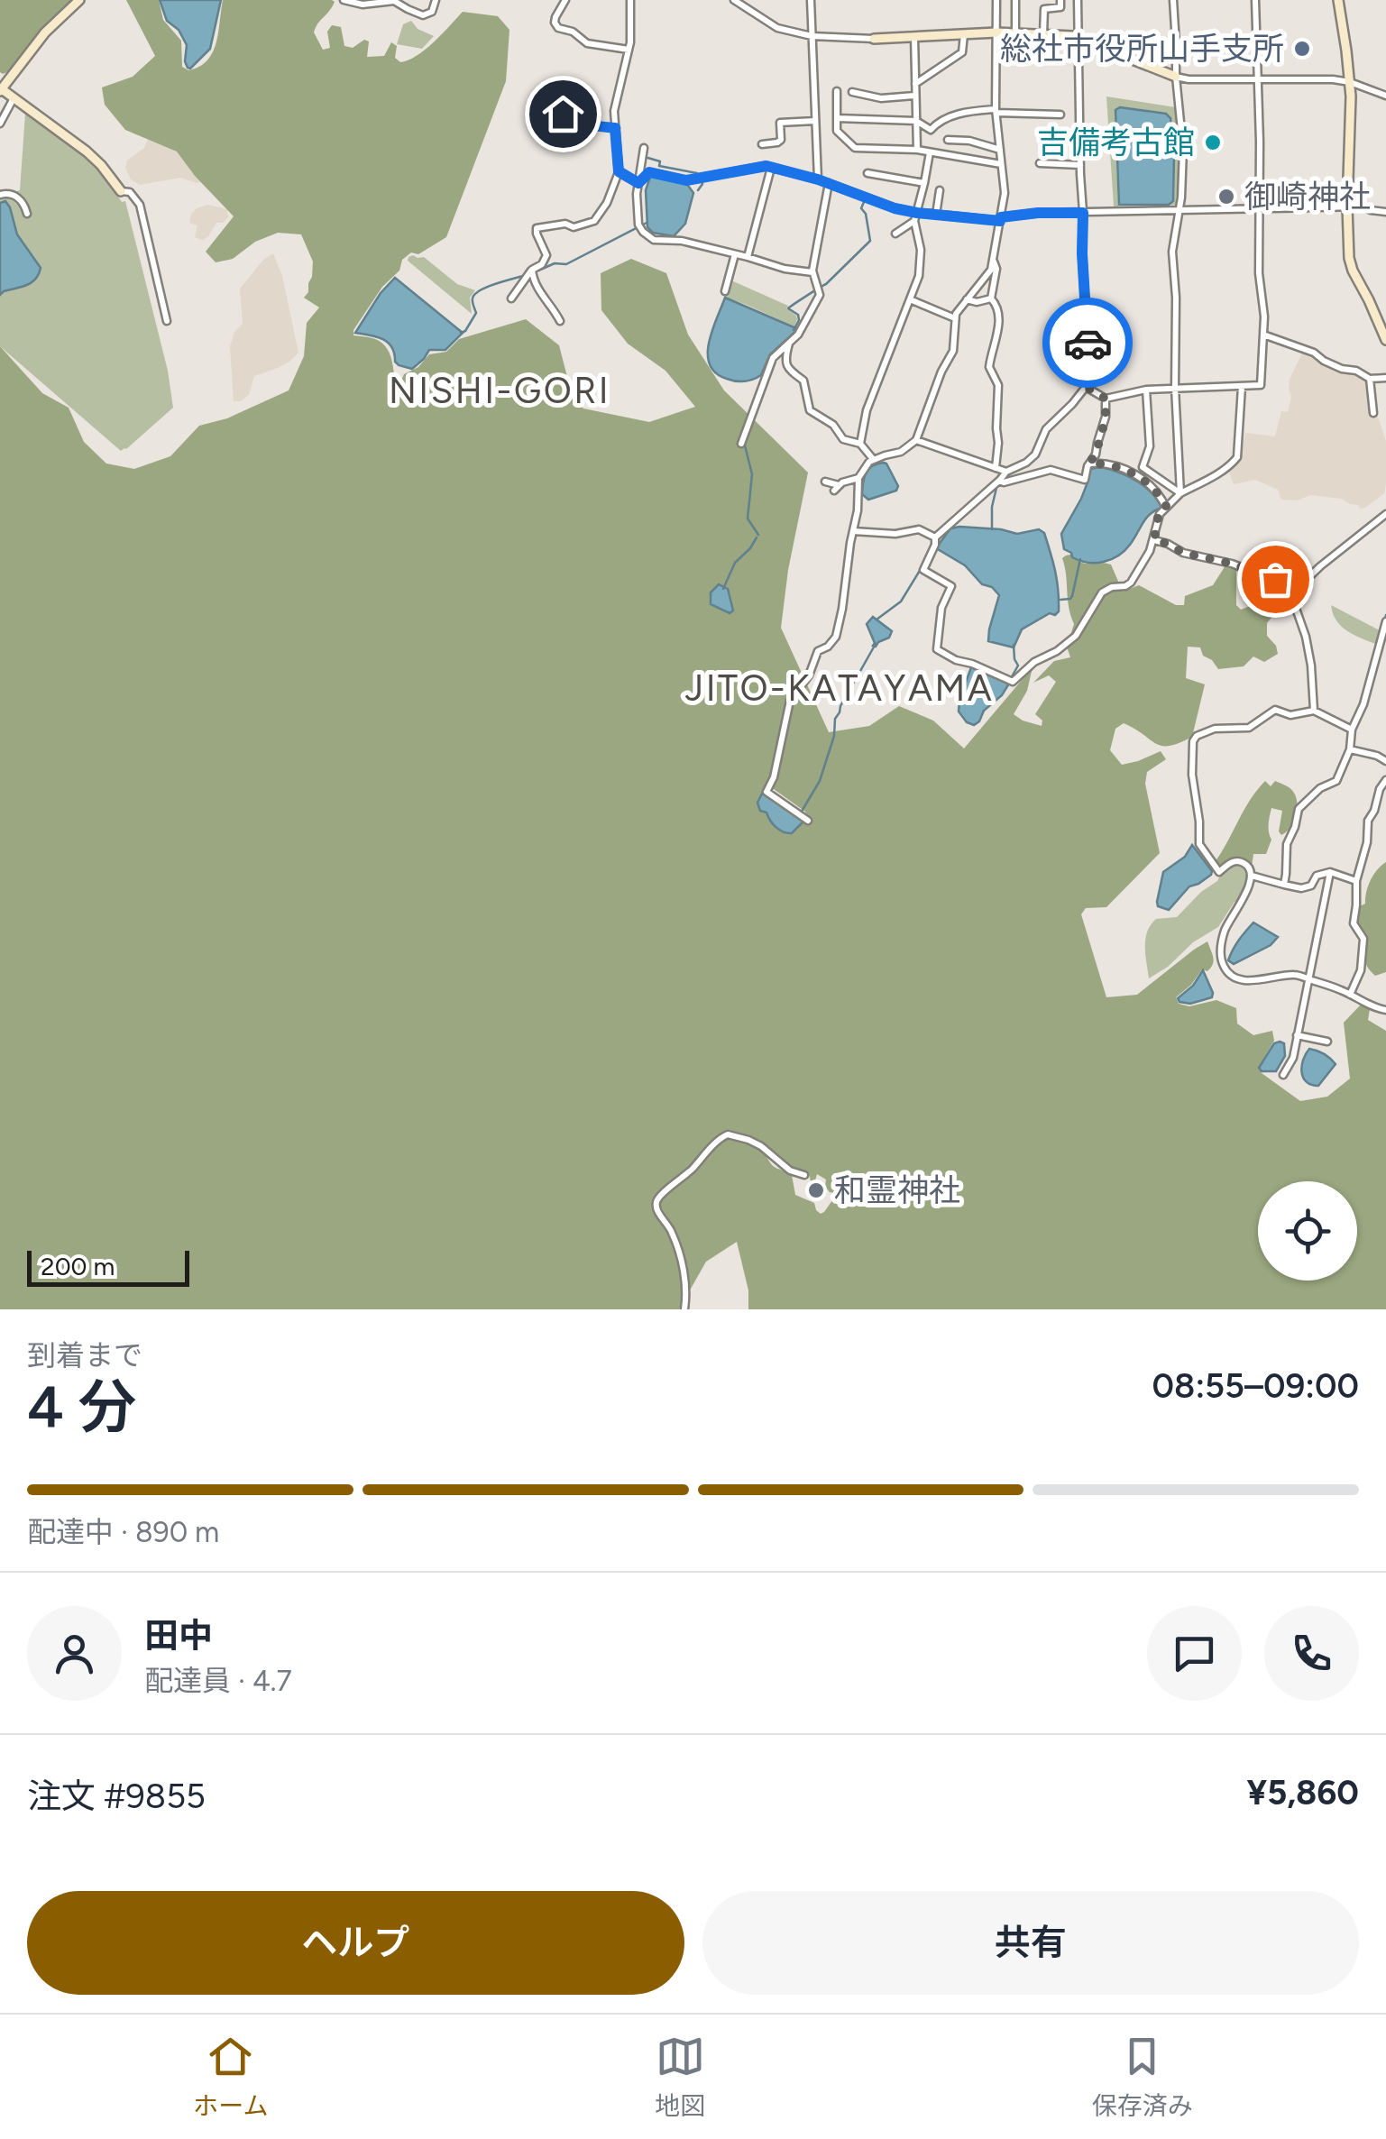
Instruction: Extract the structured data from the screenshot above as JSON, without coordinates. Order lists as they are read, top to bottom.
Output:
{
  "districts": ["NISHI-GORI", "JITO-KATAYAMA"],
  "places": [
    "総社市役所山手支所",
    "吉備考古館",
    "御崎神社",
    "和霊神社"
  ],
  "scale_bar": "200 m",
  "page": {
    "scale": "200 m",
    "heading": ["4 分", "到着まで", "08:55–09:00"],
    "panel": [
      "田中",
      "配達員 · 4.7",
      "注文 #9855",
      "¥5,860"
    ],
    "bar": "配達中 · 890 m",
    "buttons": ["ヘルプ", "共有"],
    "tabs": ["ホーム", "地図", "保存済み"]
  }
}
